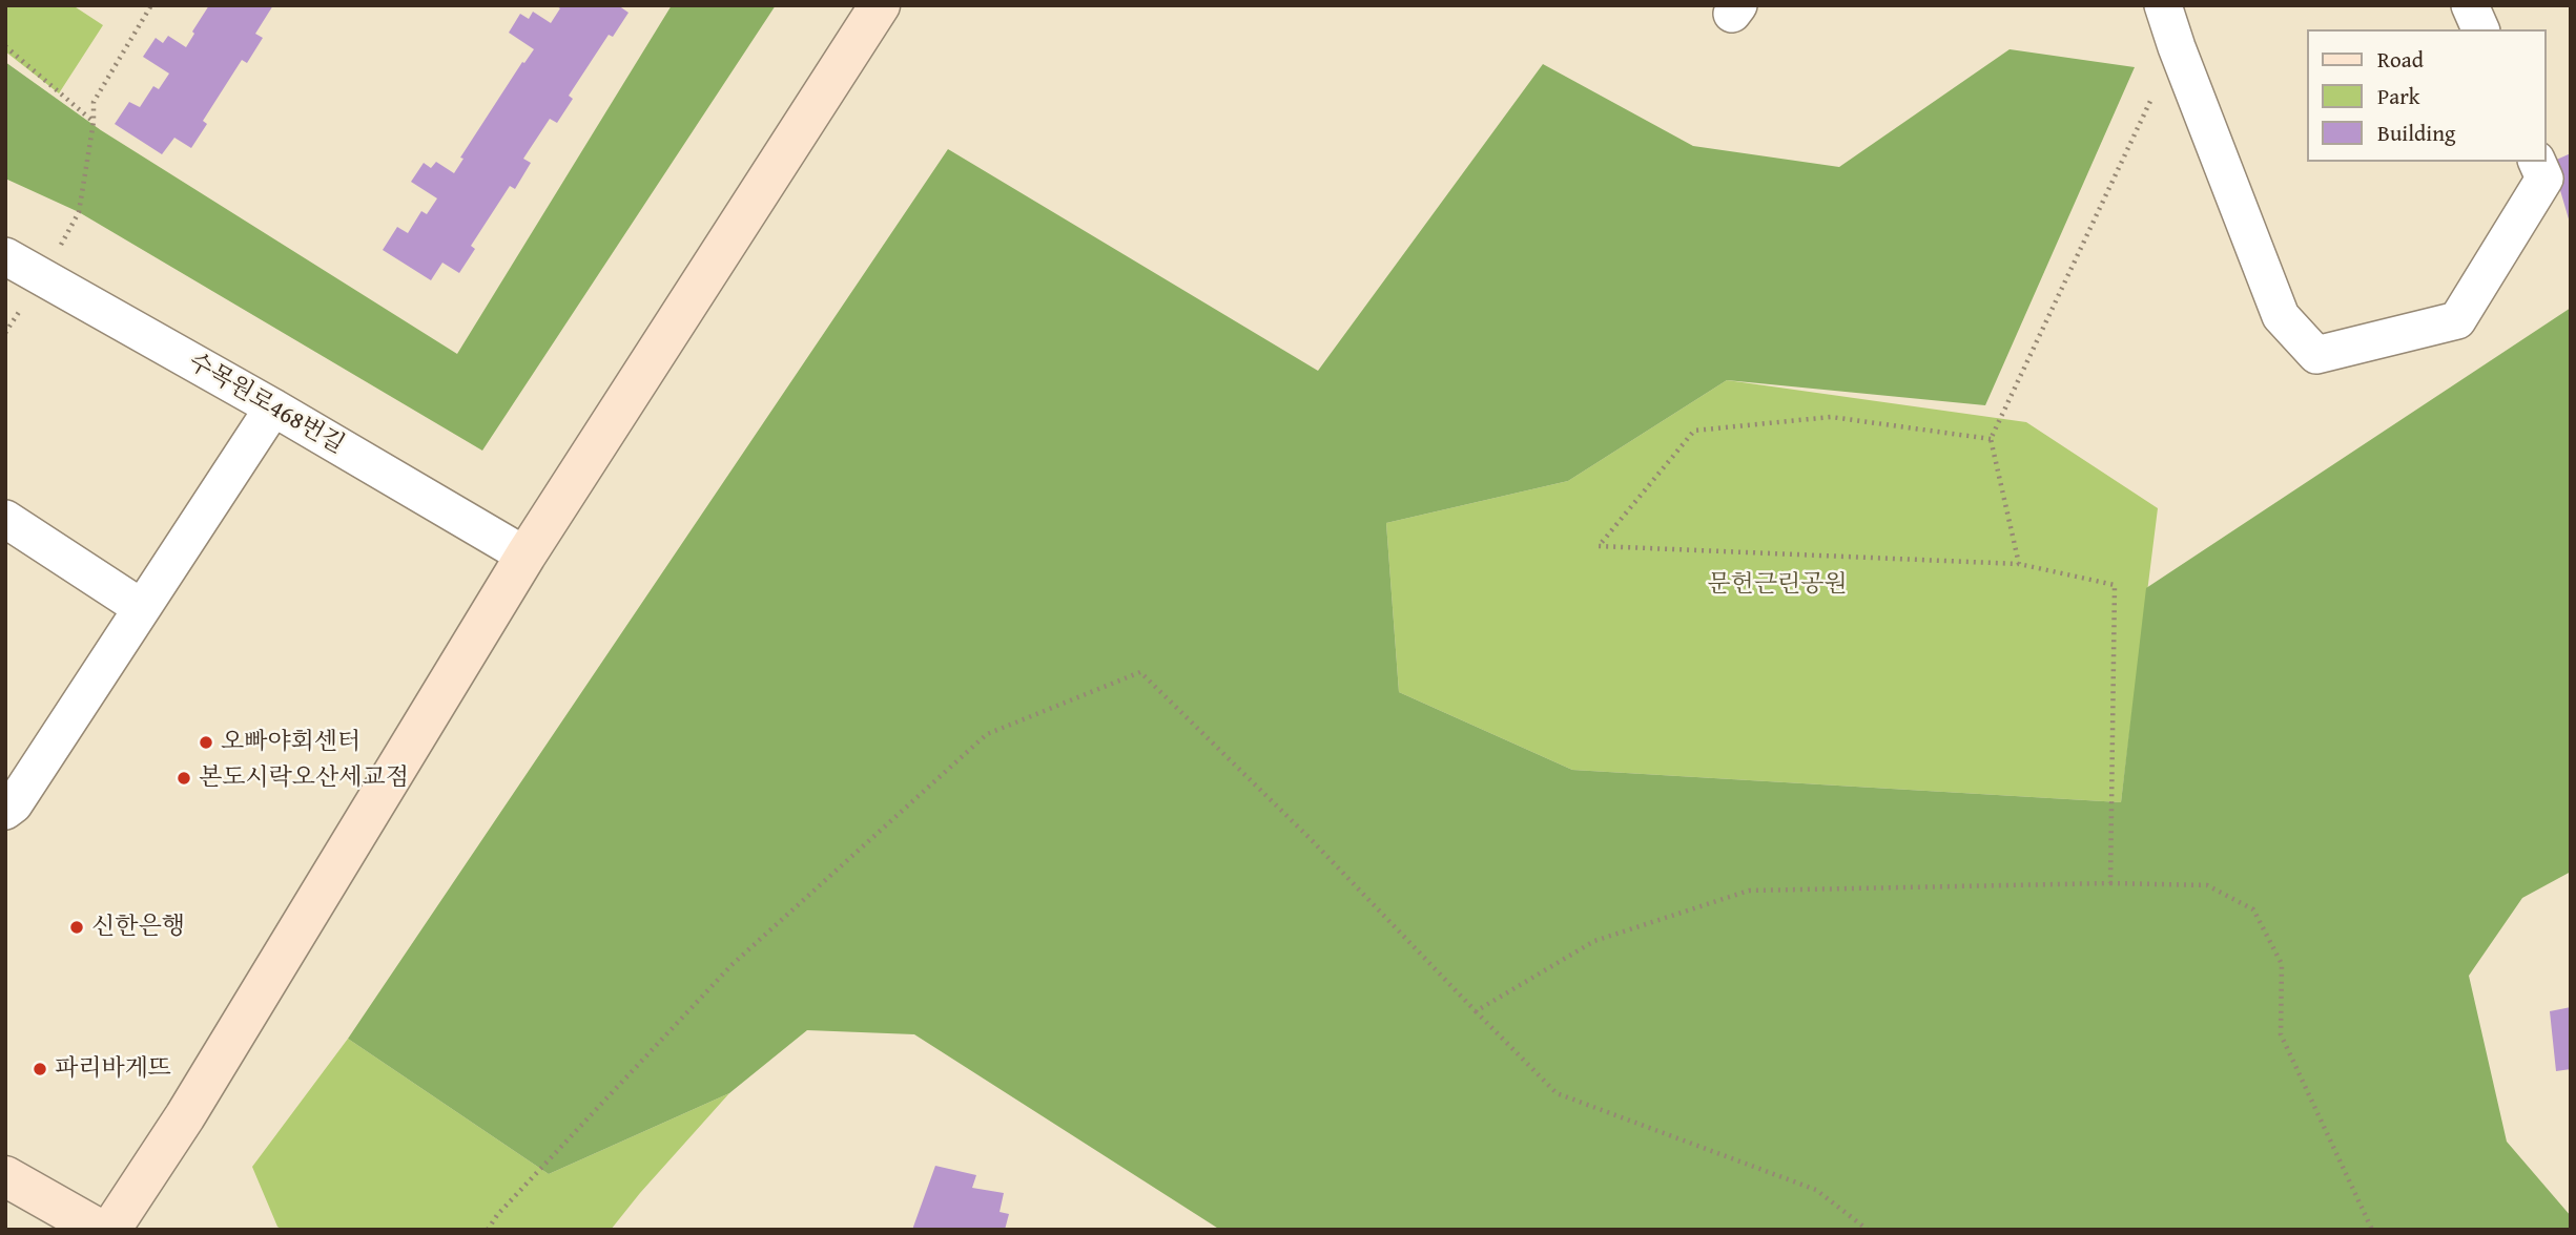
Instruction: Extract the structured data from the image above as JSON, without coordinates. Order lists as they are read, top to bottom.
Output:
{
  "streets": {
    "street": ["수목원로468번길"]
  },
  "parks": ["문헌근린공원"],
  "places": [
    "오빠야회센터",
    "본도시락오산세교점",
    "신한은행",
    "파리바게뜨"
  ],
  "legend": ["Road", "Park", "Building"]
}
